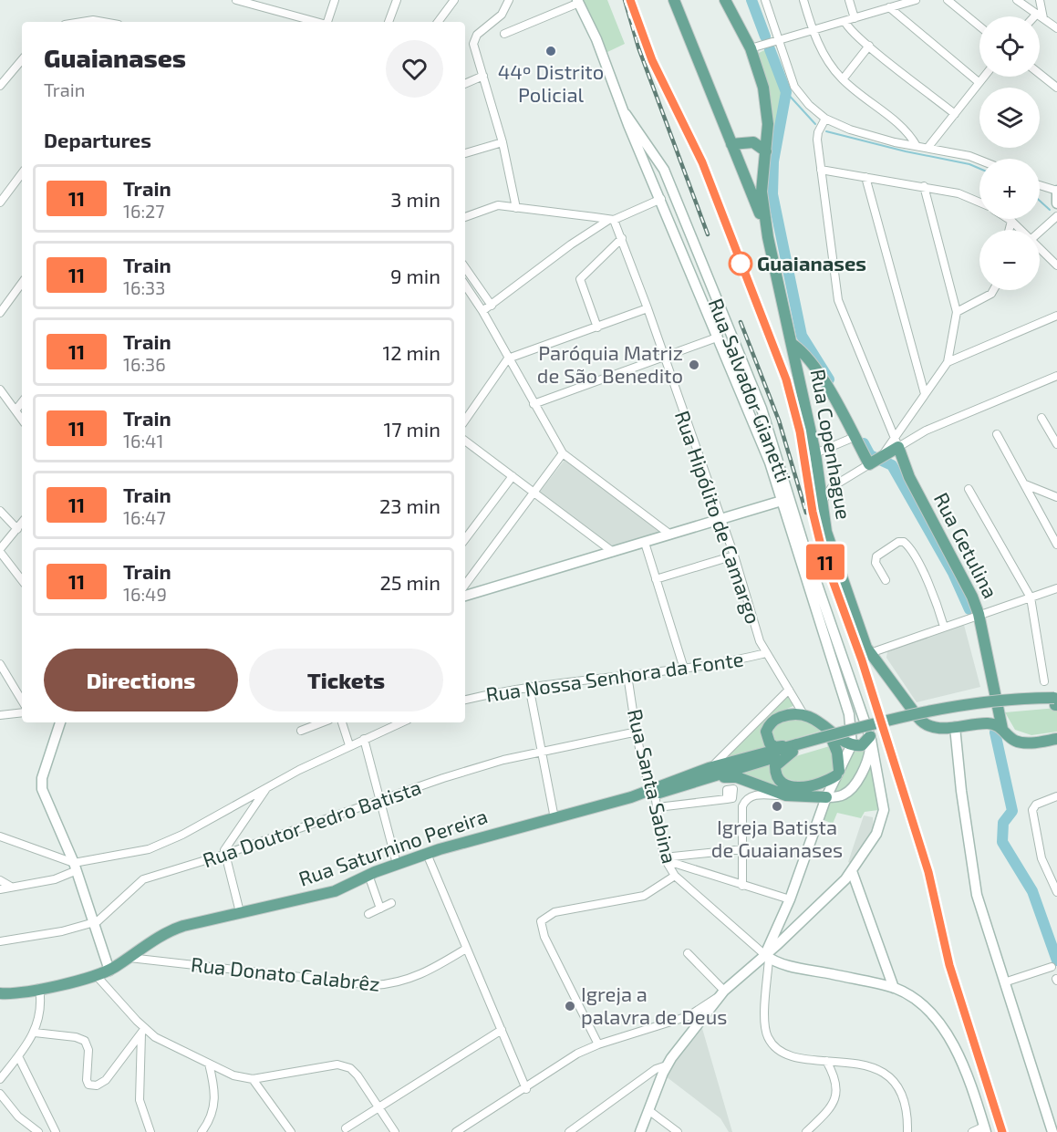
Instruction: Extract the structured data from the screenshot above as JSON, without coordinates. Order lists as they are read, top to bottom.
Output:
{
  "streets": {
    "main road": [
      "Rua Salvador Gianetti",
      "Rua Copenhague",
      "Rua Getulina",
      "Rua Saturnino Pereira"
    ],
    "street": [
      "Rua Hipólito de Camargo",
      "Rua Nossa Senhora da Fonte",
      "Rua Santa Sabina",
      "Rua Doutor Pedro Batista",
      "Rua Donato Calabrêz"
    ]
  },
  "crossings": [
    ["Rua Salvador Gianetti", "Rua Santa Sabina"],
    ["Rua Hipólito de Camargo", "Rua Nossa Senhora da Fonte"],
    ["Rua Hipólito de Camargo", "Rua Saturnino Pereira"],
    ["Rua Nossa Senhora da Fonte", "Rua Santa Sabina"],
    ["Rua Santa Sabina", "Rua Doutor Pedro Batista"],
    ["Rua Santa Sabina", "Rua Saturnino Pereira"],
    ["Rua Saturnino Pereira", "Rua Donato Calabrêz"]
  ],
  "places": [
    "44º Distrito Policial",
    "Guaianases",
    "Paróquia Matriz de São Benedito",
    "Igreja Batista de Guaianases",
    "Igreja a palavra de Deus"
  ],
  "page": {
    "on_map": "11",
    "map_buttons": ["+", "−"],
    "heading": [
      ["Guaianases", "Train"],
      "Departures"
    ],
    "list": [
      {
        "mark": "11",
        "name": "Train",
        "note": "16:27",
        "value": "3 min"
      },
      {
        "mark": "11",
        "name": "Train",
        "note": "16:33",
        "value": "9 min"
      },
      {
        "mark": "11",
        "name": "Train",
        "note": "16:36",
        "value": "12 min"
      },
      {
        "mark": "11",
        "name": "Train",
        "note": "16:41",
        "value": "17 min"
      },
      {
        "mark": "11",
        "name": "Train",
        "note": "16:47",
        "value": "23 min"
      },
      {
        "mark": "11",
        "name": "Train",
        "note": "16:49",
        "value": "25 min"
      }
    ],
    "buttons": ["Directions", "Tickets"]
  }
}
